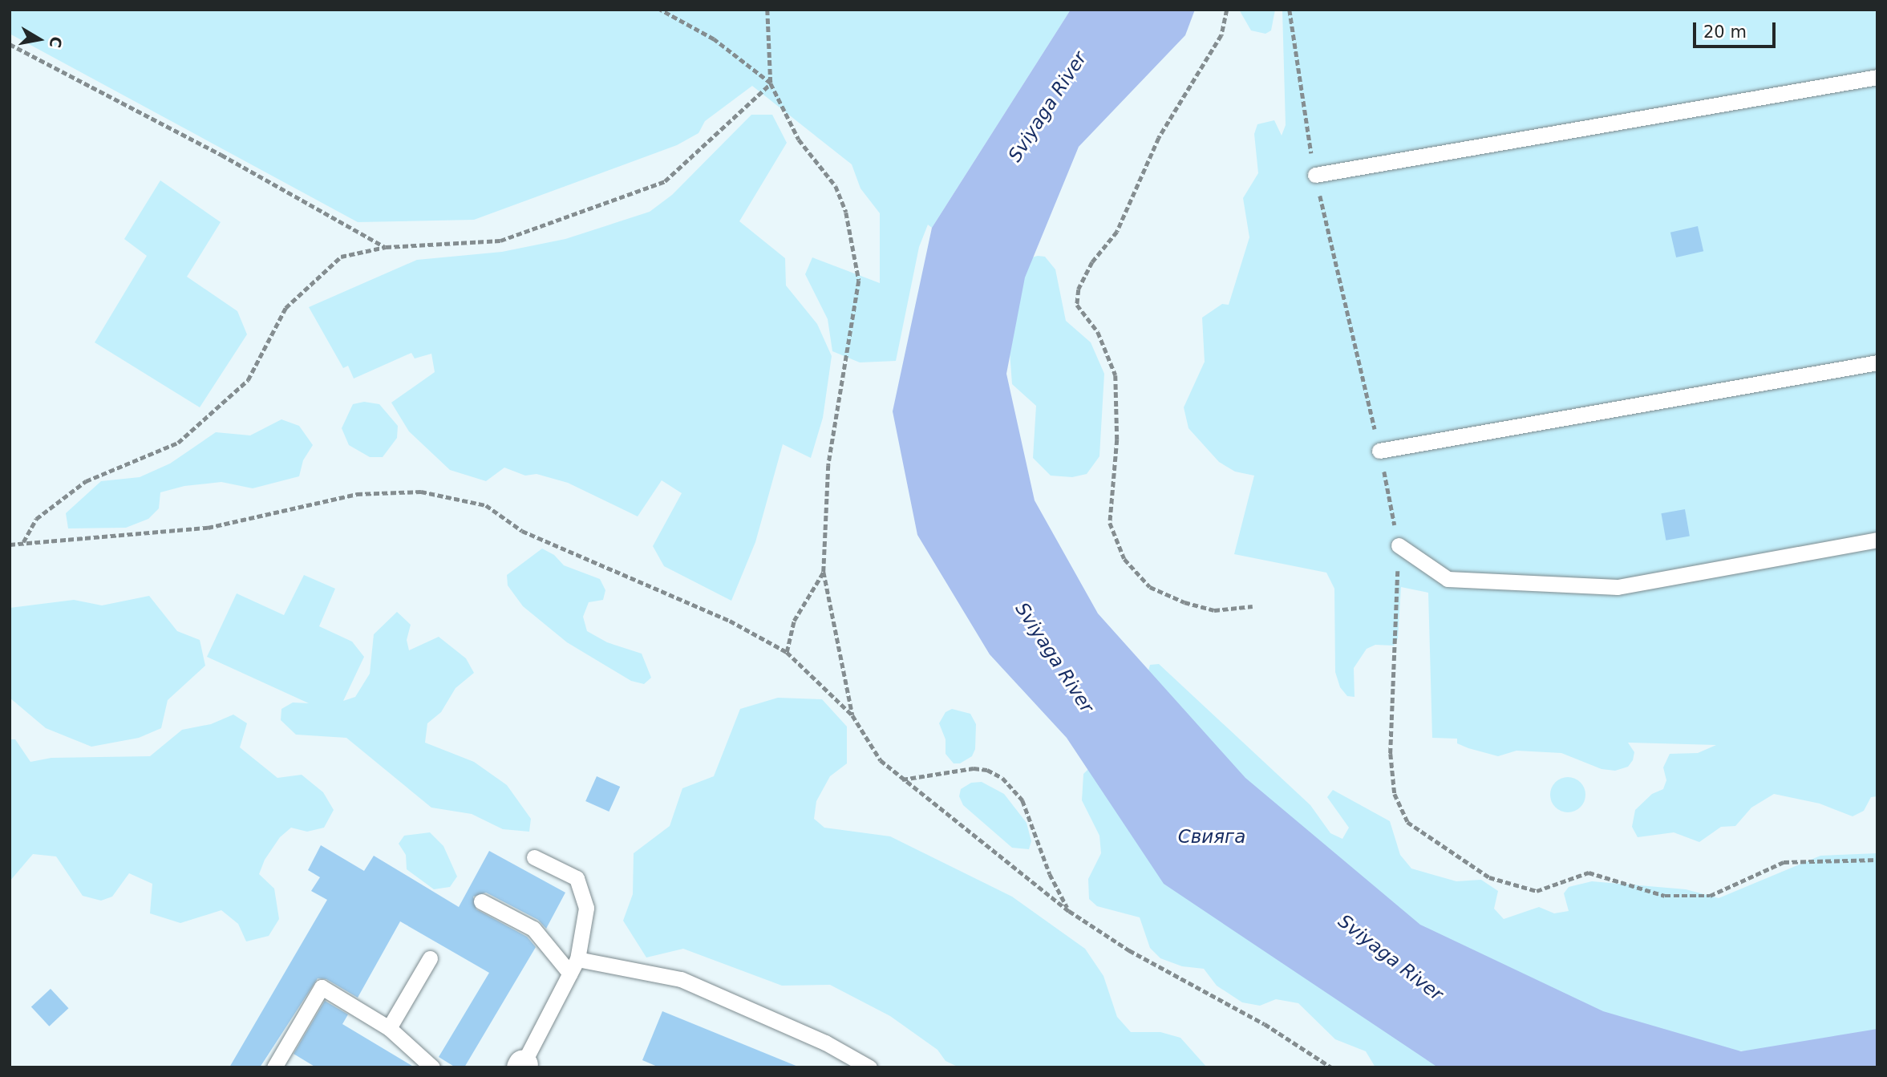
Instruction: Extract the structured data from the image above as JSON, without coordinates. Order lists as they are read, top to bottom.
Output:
{
  "water": ["Sviyaga River", "Свияга"],
  "scale_bar": "20 m",
  "north": "right"
}
